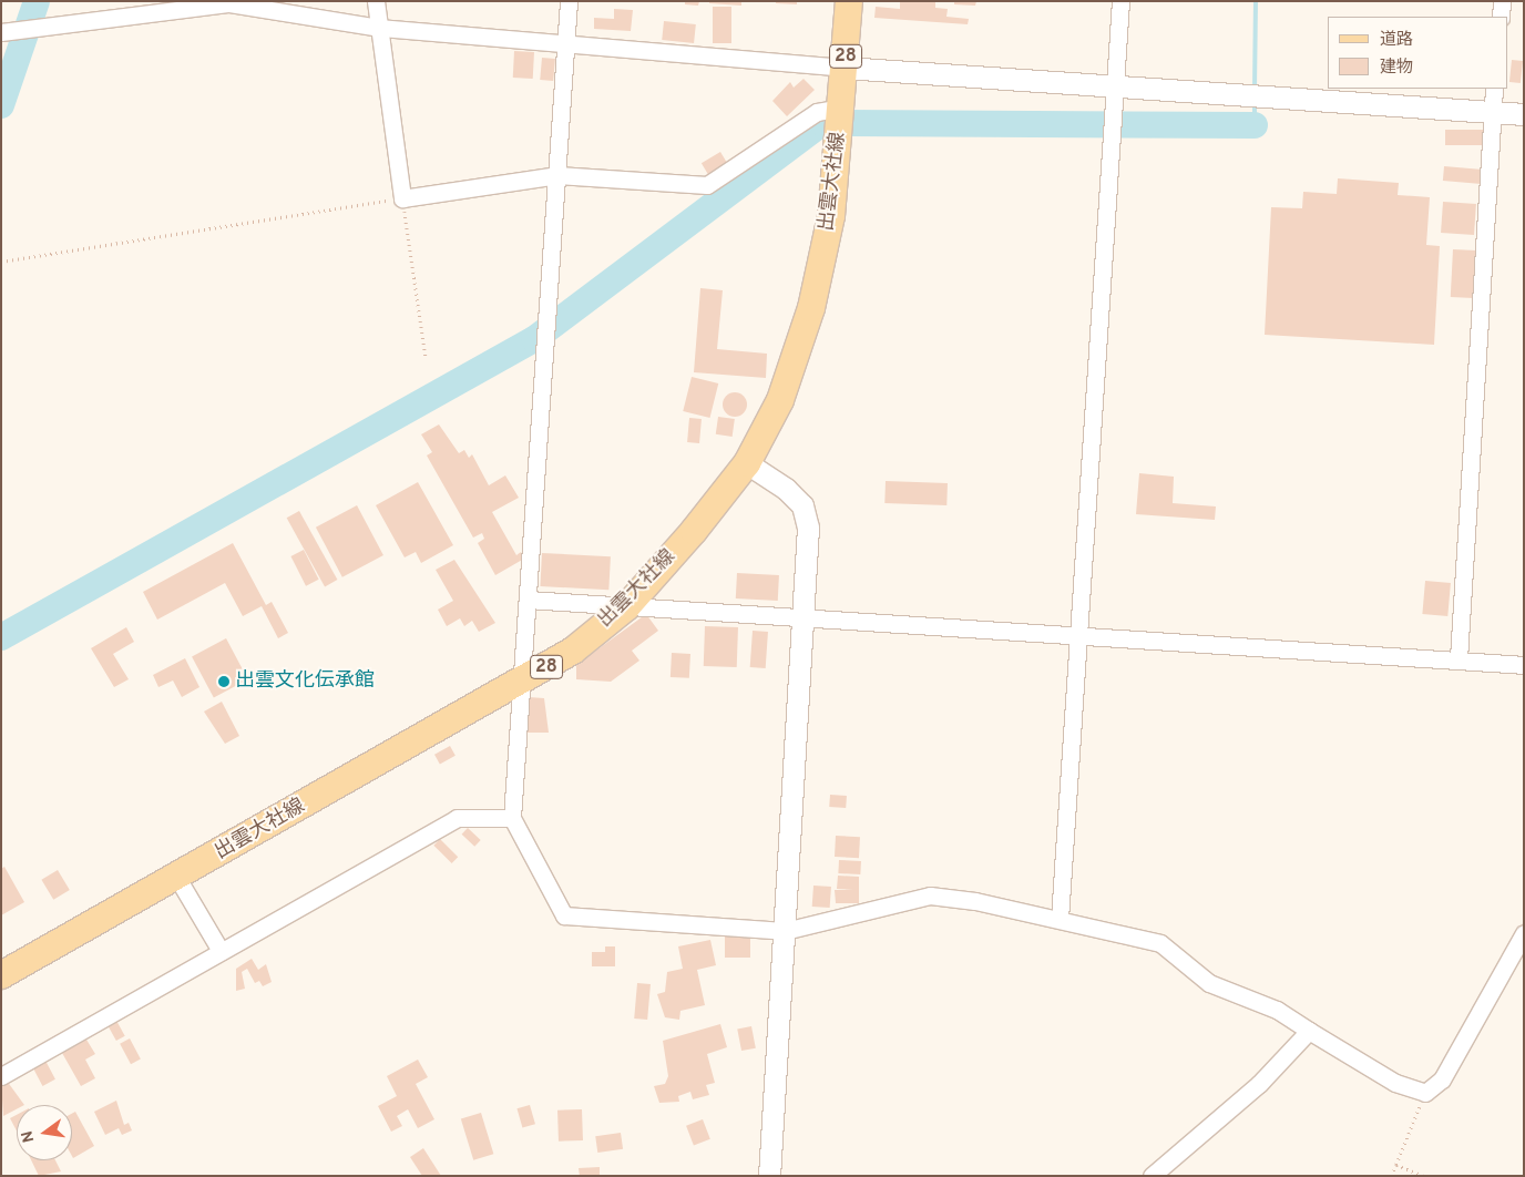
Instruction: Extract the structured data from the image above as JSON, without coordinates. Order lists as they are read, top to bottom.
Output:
{
  "streets": {
    "main road": ["28", "出雲大社線"]
  },
  "places": ["出雲文化伝承館"],
  "legend": ["道路", "建物"],
  "north": "left"
}
